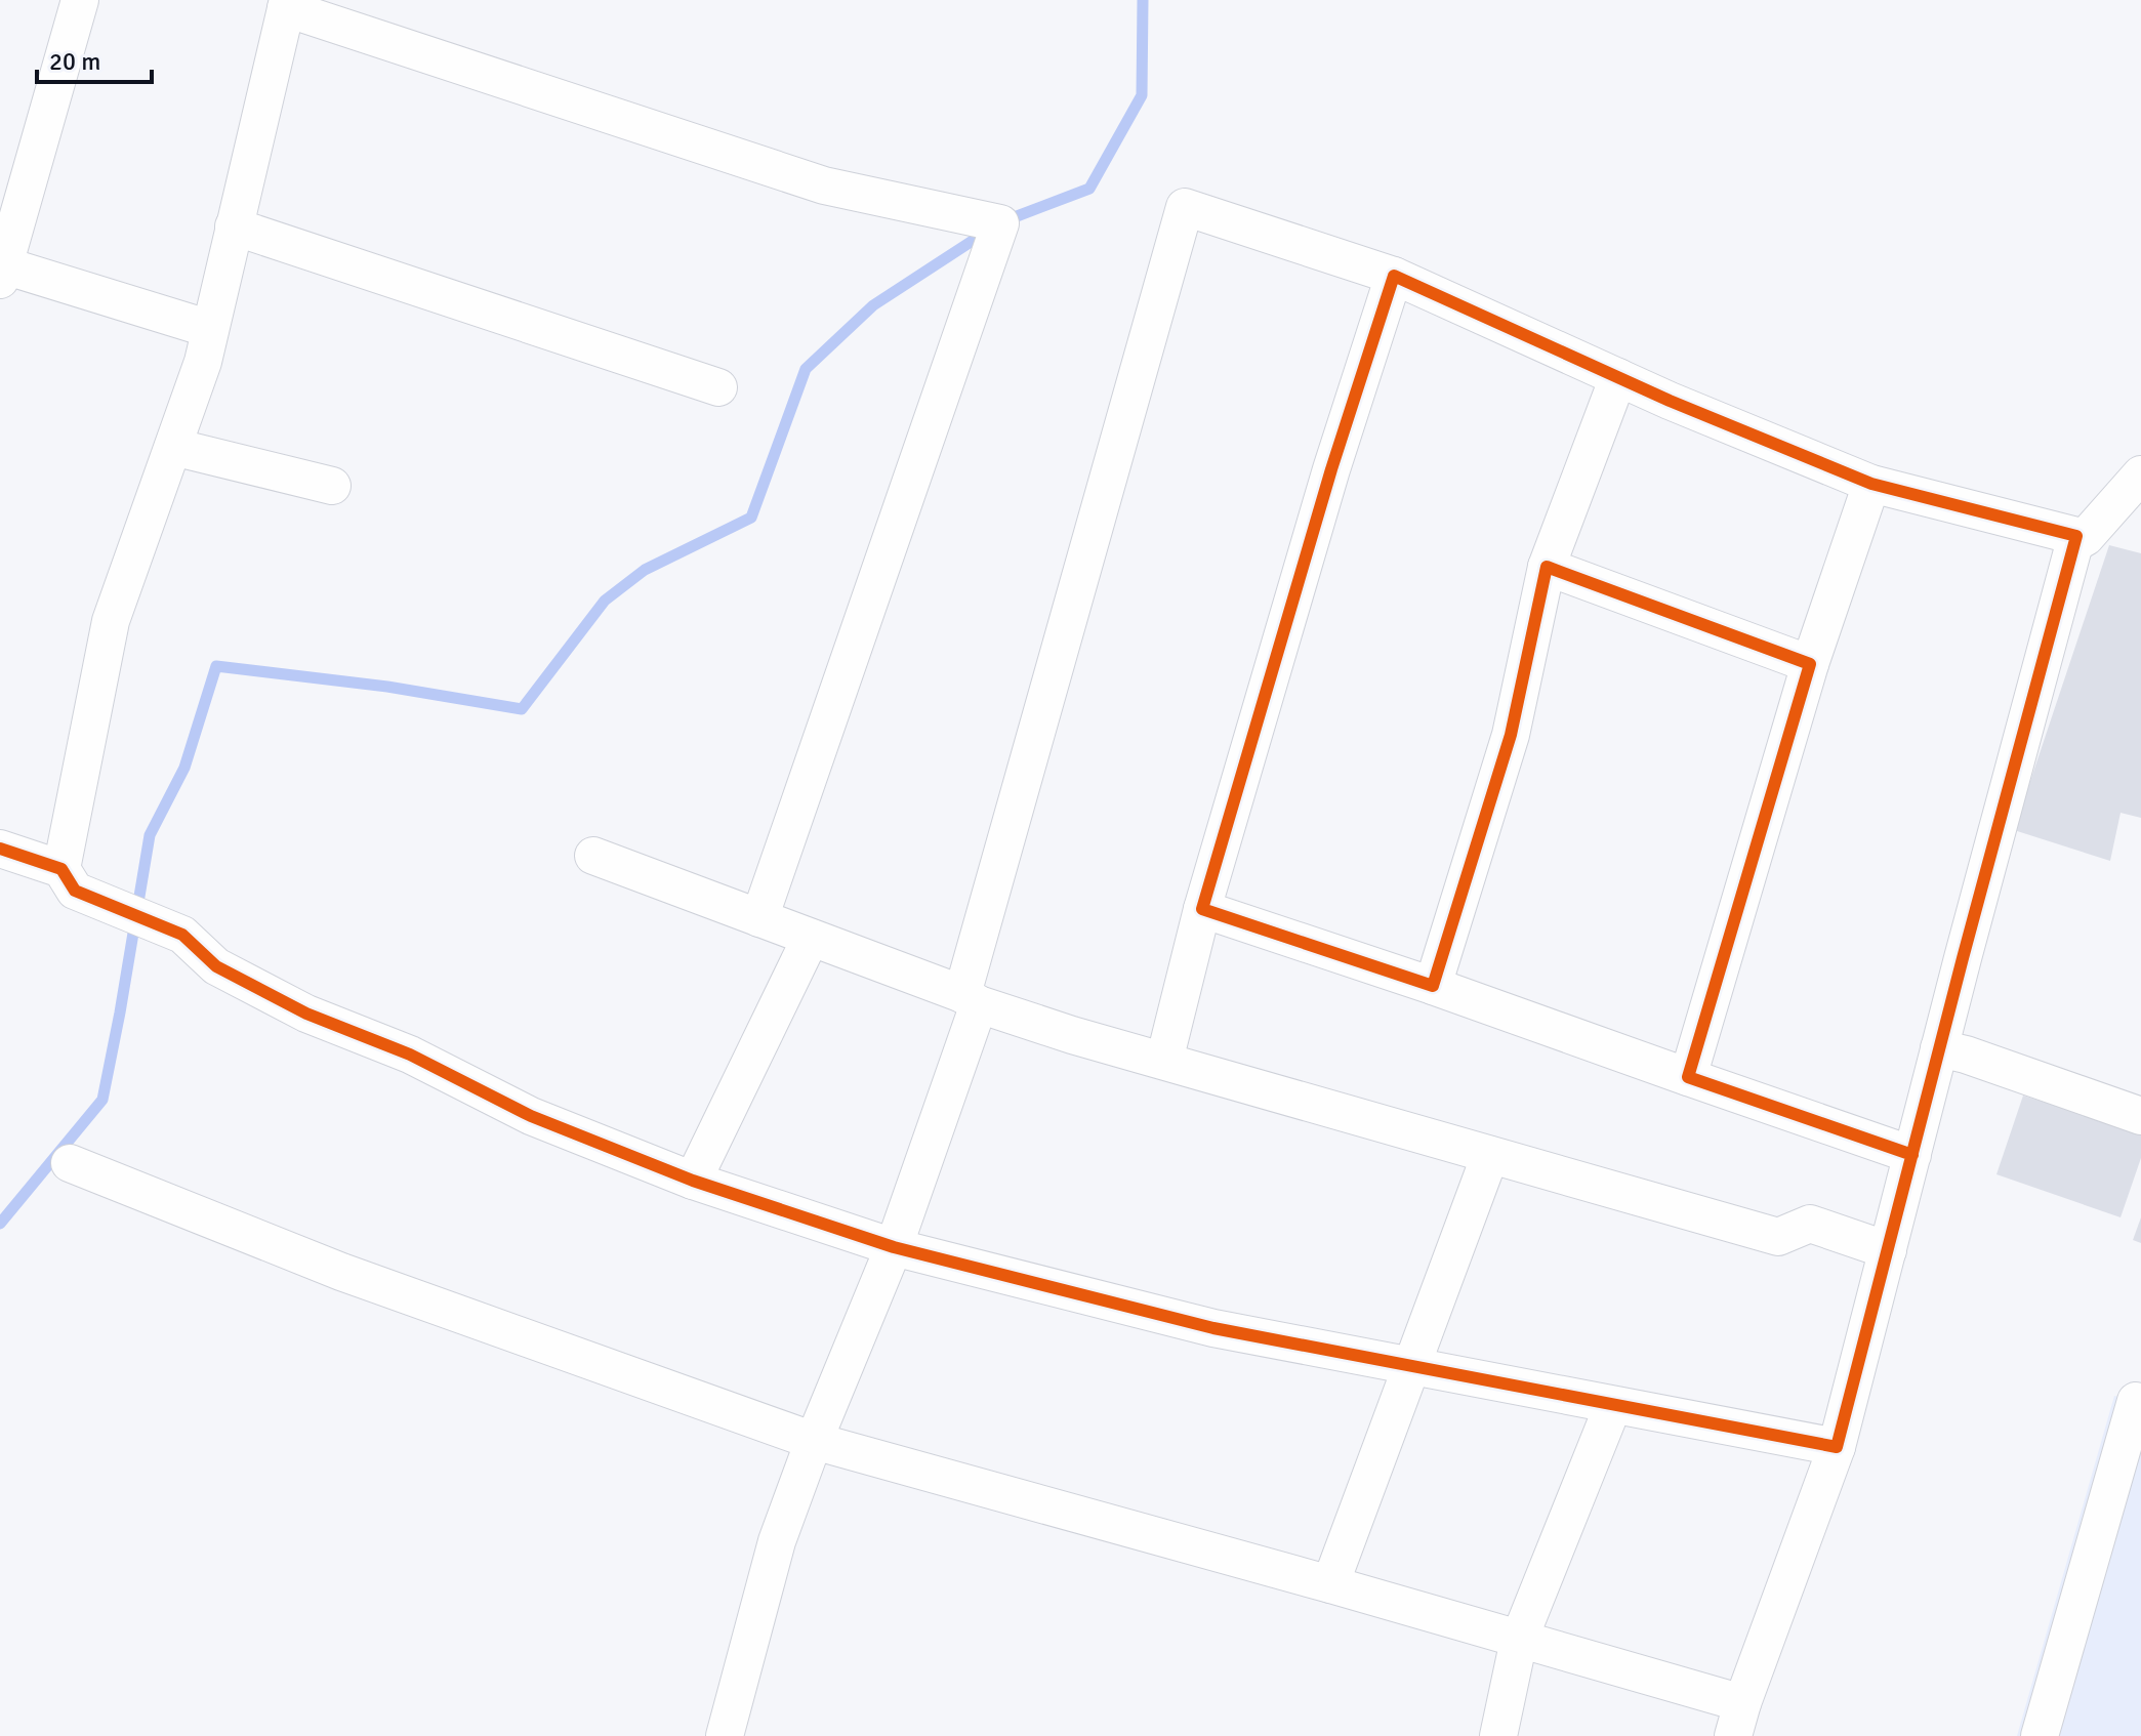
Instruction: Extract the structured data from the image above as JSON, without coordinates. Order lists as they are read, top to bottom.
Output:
{
  "scale_bar": "20 m"
}
